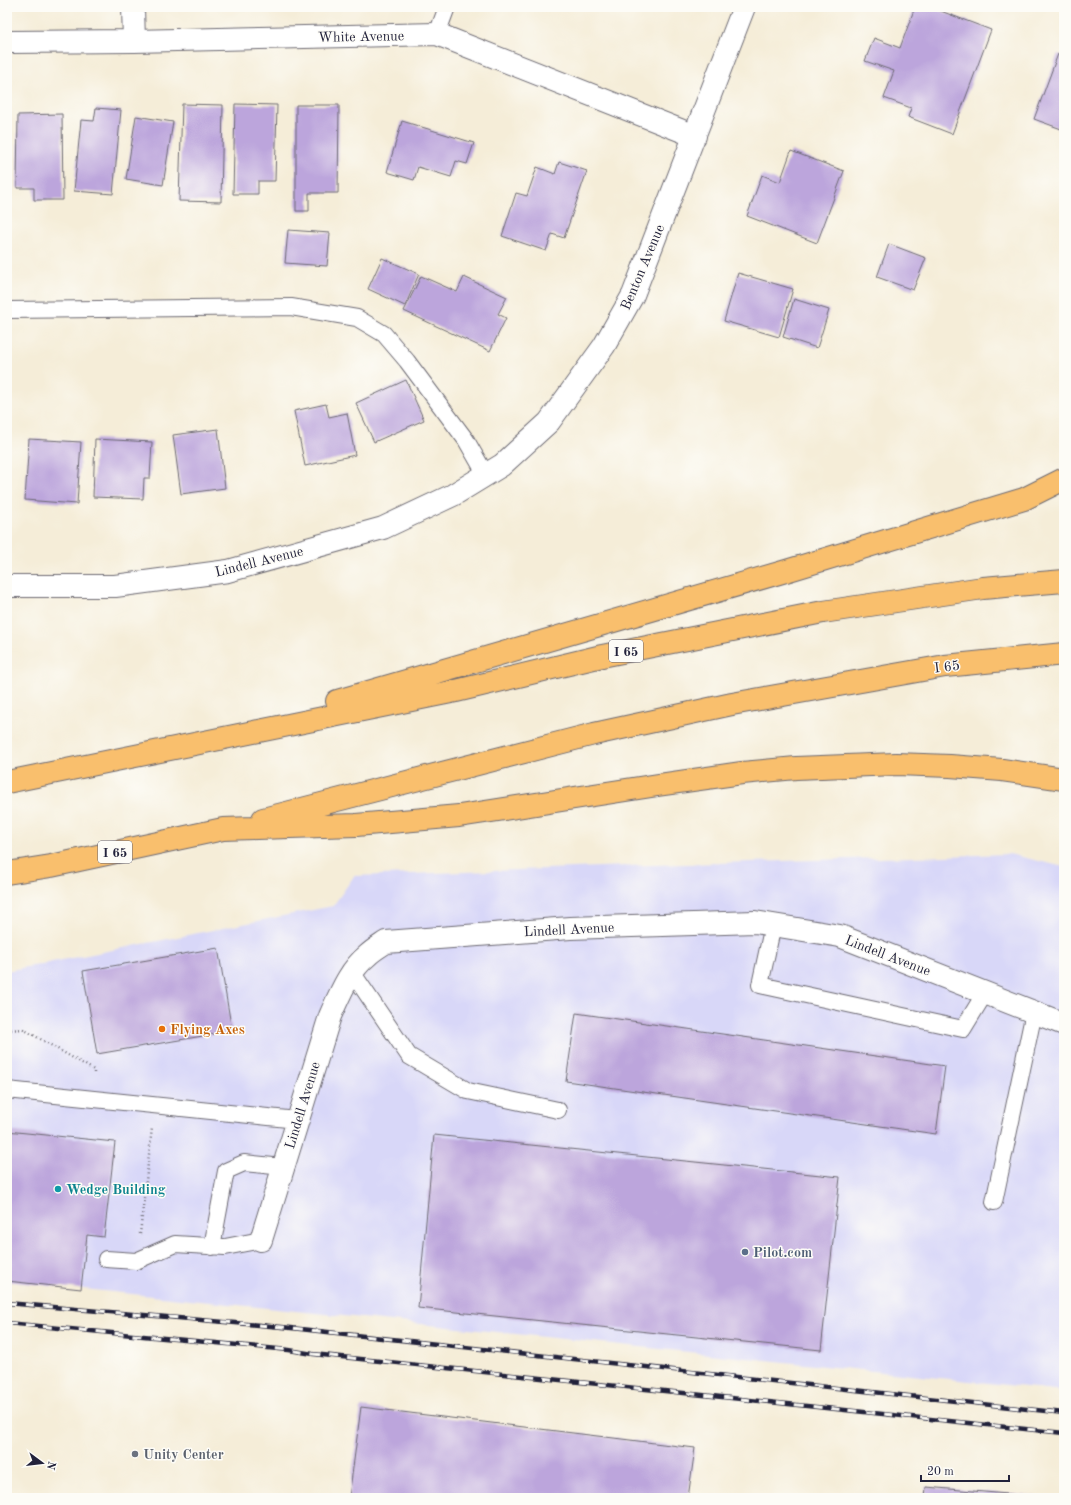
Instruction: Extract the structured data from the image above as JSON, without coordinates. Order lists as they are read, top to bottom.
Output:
{
  "streets": {
    "highway": ["I 65"],
    "street": ["White Avenue", "Benton Avenue", "Lindell Avenue"]
  },
  "crossings": [
    ["White Avenue", "Benton Avenue"],
    ["Benton Avenue", "Lindell Avenue"]
  ],
  "places": [
    "Flying Axes",
    "Wedge Building",
    "Pilot.com",
    "Unity Center"
  ],
  "scale_bar": "20 m",
  "north": "right"
}
